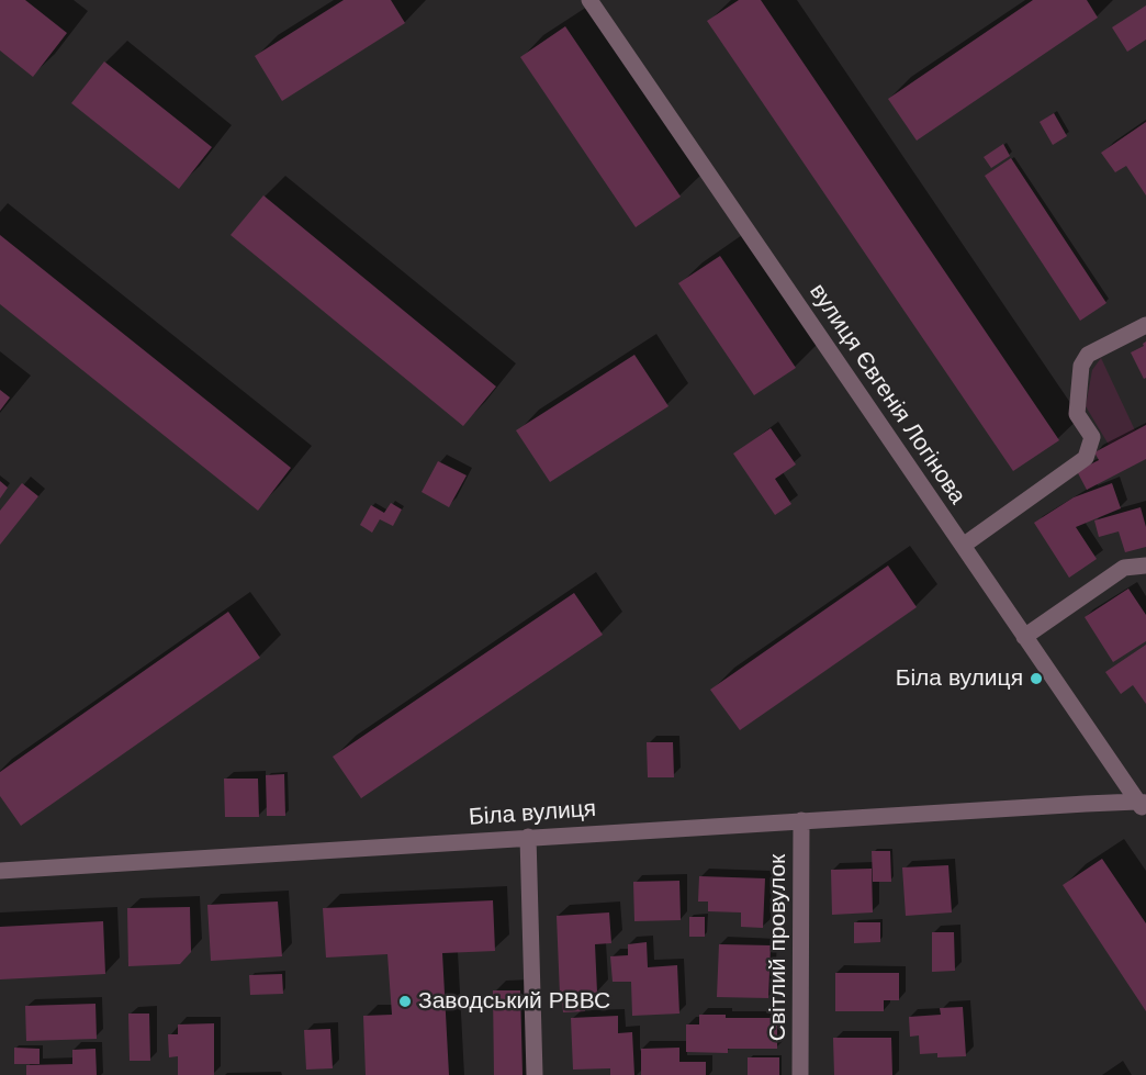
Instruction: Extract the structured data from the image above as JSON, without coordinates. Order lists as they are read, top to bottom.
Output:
{
  "streets": {
    "street": ["вулиця Євгенія Логінова", "Біла вулиця", "Світлий провулок"]
  },
  "crossings": [
    ["вулиця Євгенія Логінова", "Біла вулиця"],
    ["Біла вулиця", "Світлий провулок"]
  ],
  "places": ["Біла вулиця", "Заводський РВВС"]
}
